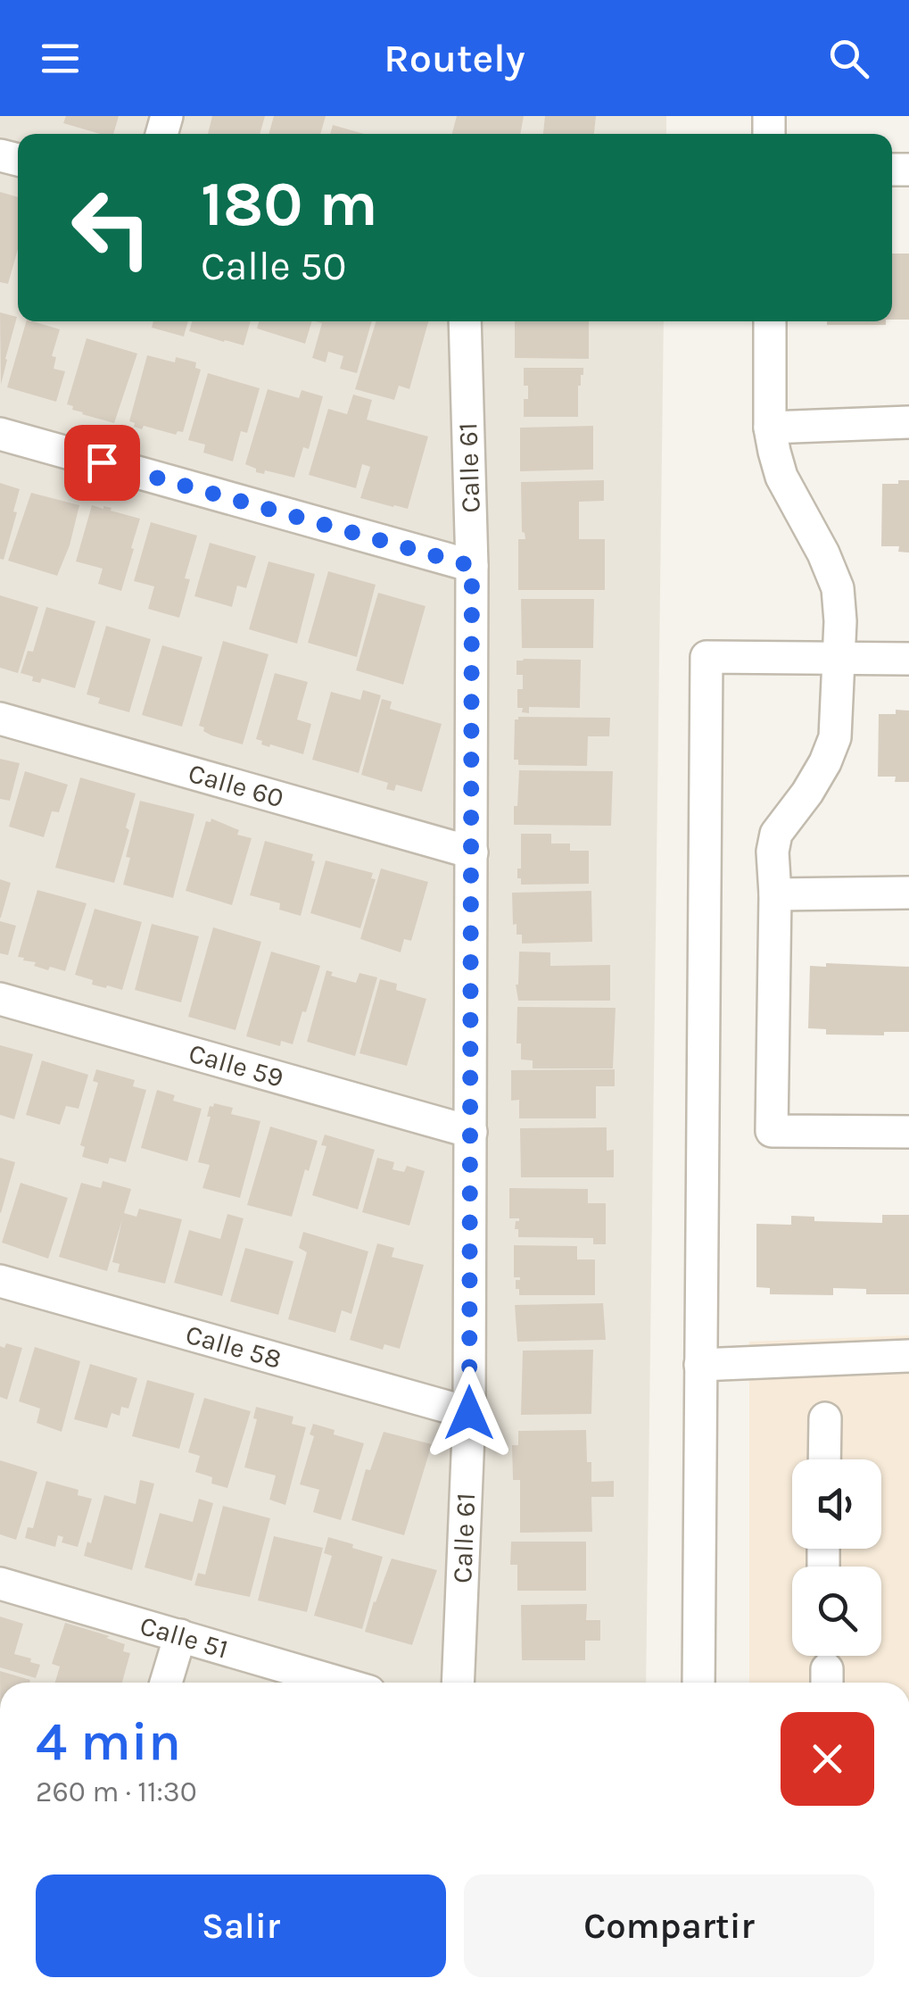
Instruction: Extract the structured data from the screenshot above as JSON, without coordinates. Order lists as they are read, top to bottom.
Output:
{
  "streets": {
    "street": [
      "Calle 61",
      "Calle 60",
      "Calle 59",
      "Calle 58",
      "Calle 51"
    ]
  },
  "crossings": [
    ["Calle 61", "Calle 60"],
    ["Calle 61", "Calle 59"],
    ["Calle 61", "Calle 58"]
  ],
  "page": {
    "header": "Routely",
    "turn": ["180 m", "Calle 50"],
    "heading": ["4 min", "260 m · 11:30"],
    "buttons": ["Salir", "Compartir"]
  }
}
